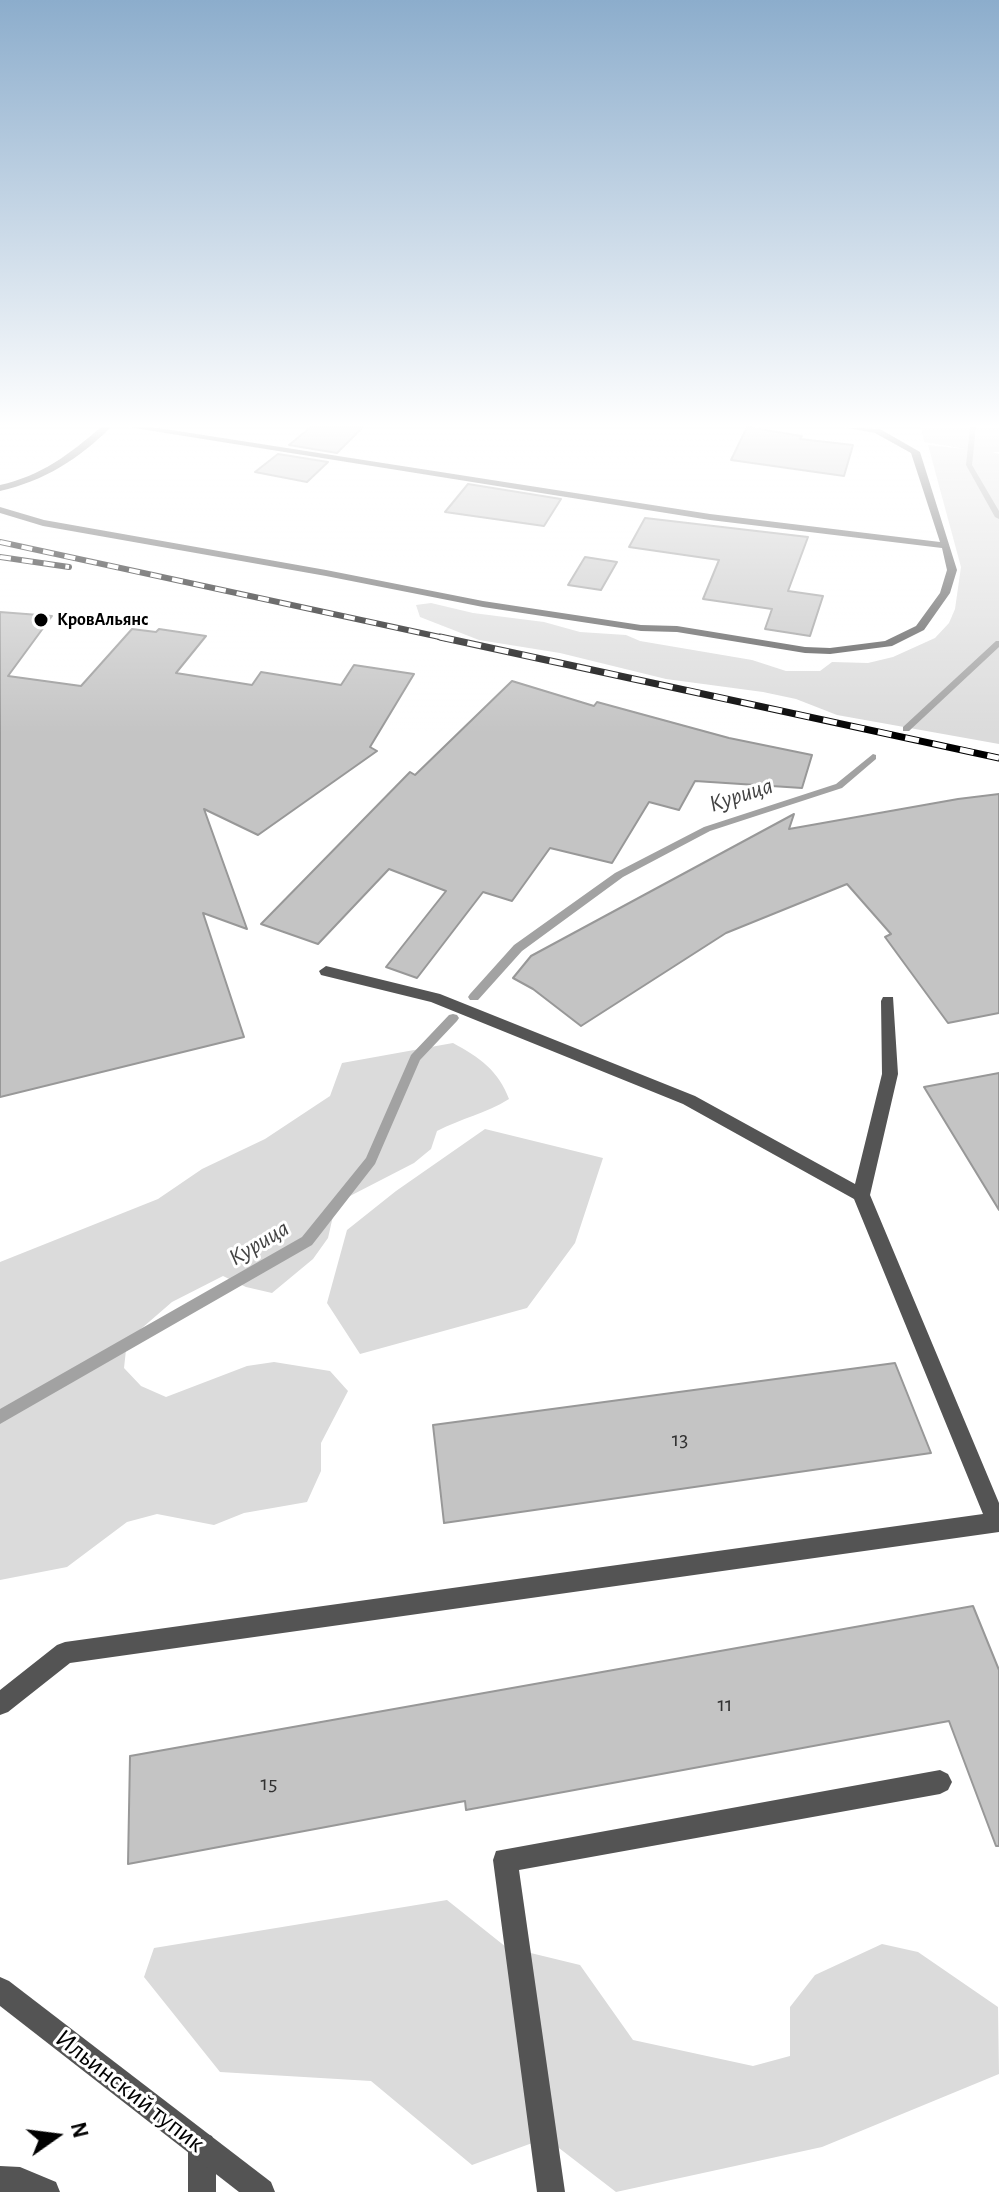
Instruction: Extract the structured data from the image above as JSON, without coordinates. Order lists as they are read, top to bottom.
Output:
{
  "streets": {
    "street": ["Ильинский тупик"]
  },
  "water": ["Курица"],
  "places": ["КровАльянс"],
  "house_numbers": ["13", "11", "15"],
  "north": "right"
}
